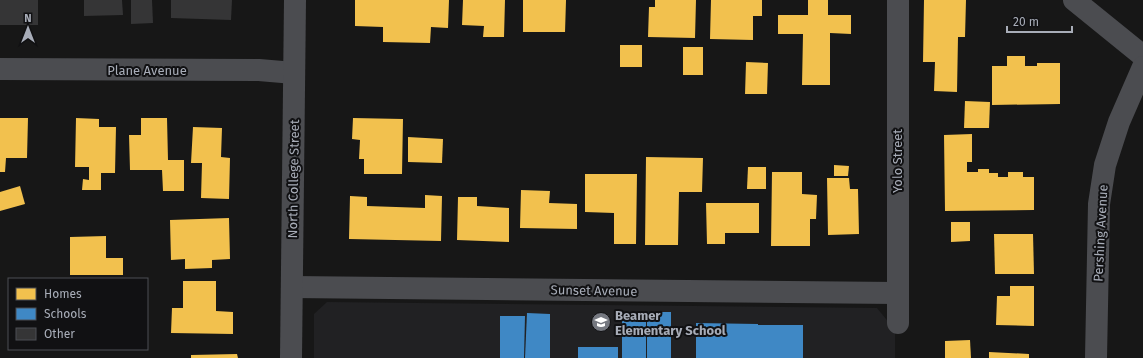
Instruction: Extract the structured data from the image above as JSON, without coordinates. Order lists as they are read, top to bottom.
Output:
{
  "streets": {
    "street": [
      "Plane Avenue",
      "Yolo Street",
      "North College Street",
      "Pershing Avenue",
      "Sunset Avenue"
    ]
  },
  "crossings": [
    ["Plane Avenue", "North College Street"],
    ["Yolo Street", "Sunset Avenue"],
    ["North College Street", "Sunset Avenue"]
  ],
  "places": {
    "school or university": ["Beamer Elementary School"]
  },
  "legend": ["Homes", "Schools", "Other"],
  "scale_bar": "20 m",
  "north": "top"
}
